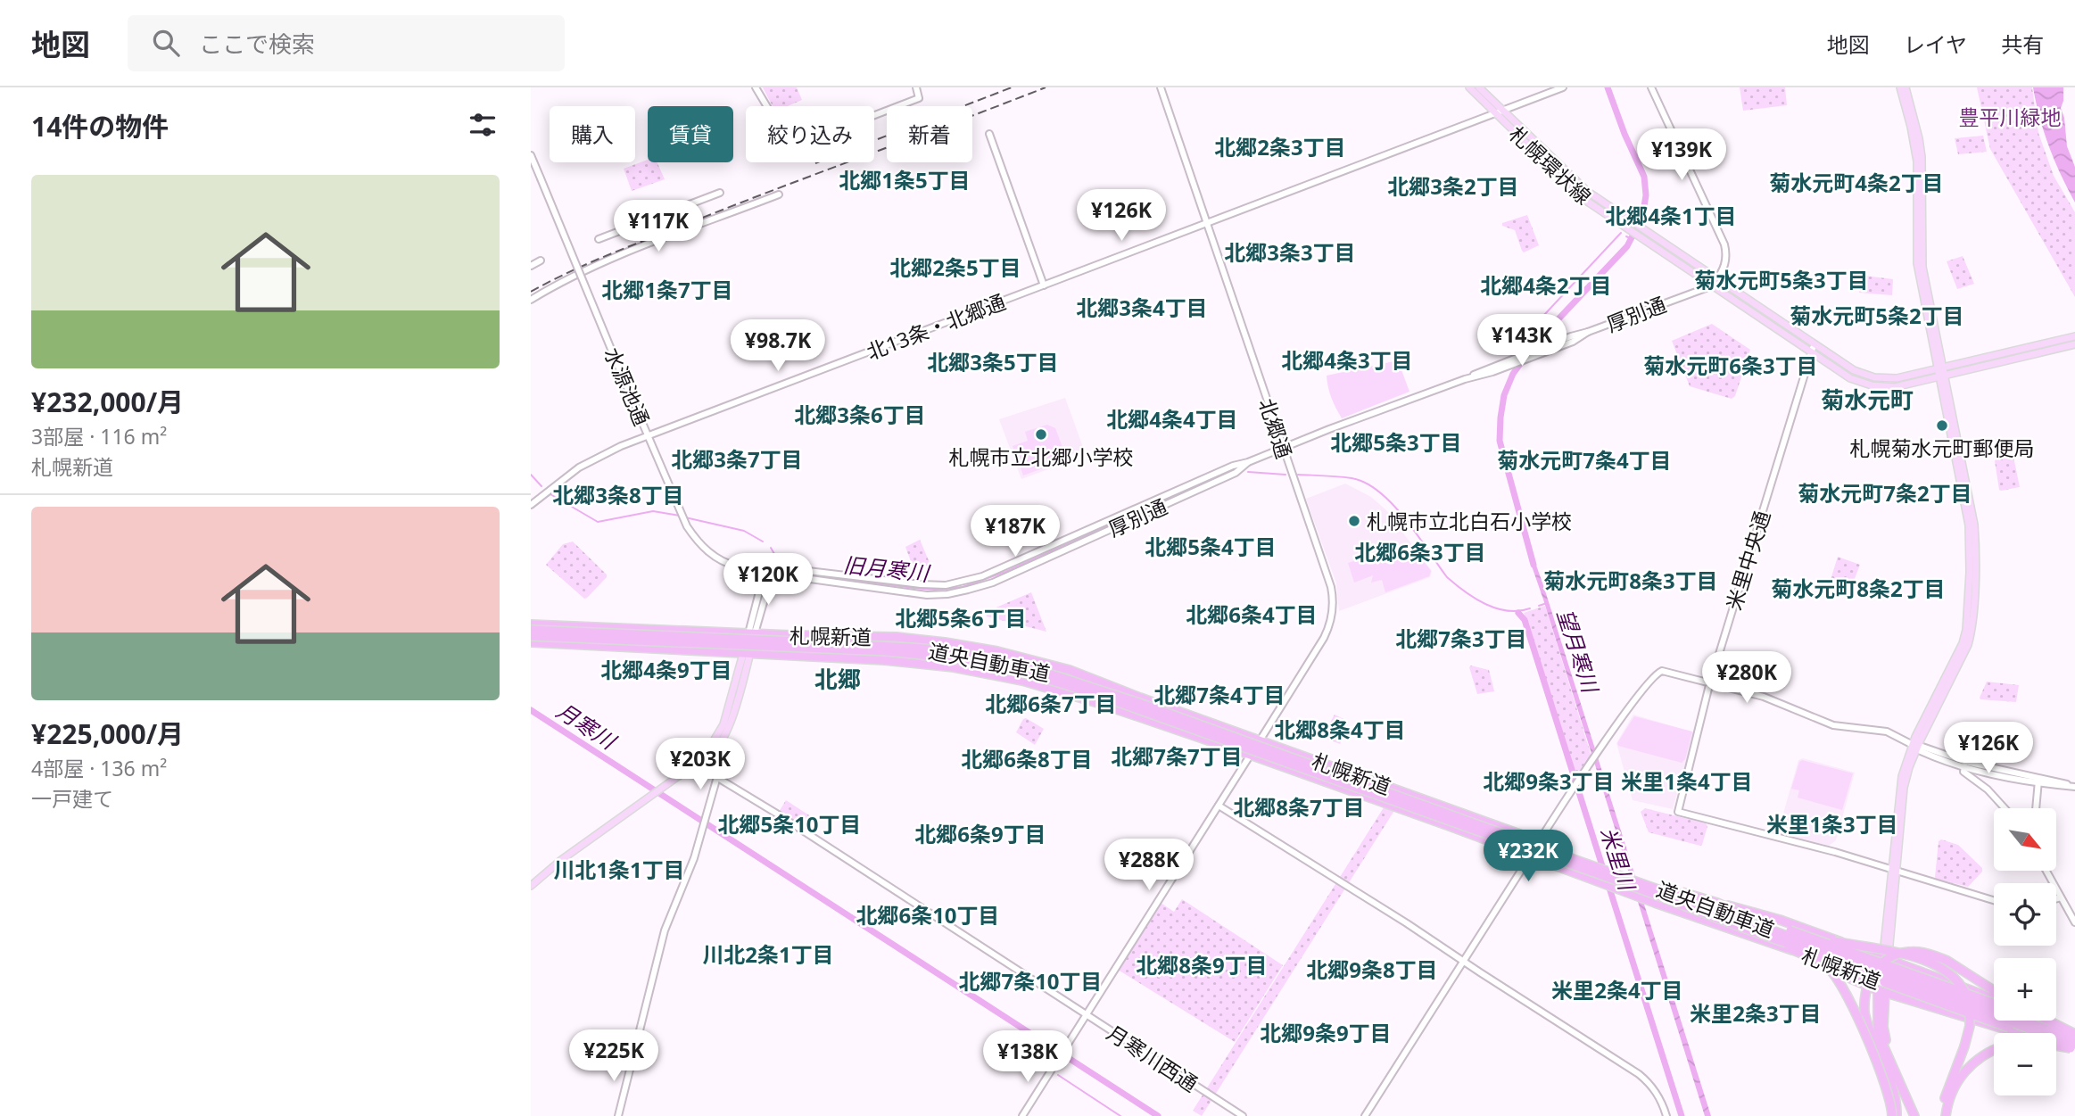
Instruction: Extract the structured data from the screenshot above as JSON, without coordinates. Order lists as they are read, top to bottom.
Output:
{
  "streets": {
    "highway": ["札幌新道", "道央自動車道"],
    "main road": ["札幌環状線"],
    "street": [
      "厚別通",
      "北13条・北郷通",
      "水源池通",
      "北郷通",
      "米里中央通",
      "月寒川西通"
    ]
  },
  "crossings": [
    ["札幌環状線", "厚別通"],
    ["札幌環状線", "北13条・北郷通"],
    ["札幌環状線", "米里中央通"],
    ["厚別通", "水源池通"],
    ["厚別通", "北郷通"],
    ["北13条・北郷通", "水源池通"],
    ["北13条・北郷通", "北郷通"],
    ["北郷通", "札幌新道"],
    ["北郷通", "月寒川西通"]
  ],
  "districts": [
    "北郷2条3丁目",
    "北郷1条5丁目",
    "菊水元町4条2丁目",
    "北郷3条2丁目",
    "北郷4条1丁目",
    "北郷3条3丁目",
    "北郷2条5丁目",
    "菊水元町5条3丁目",
    "北郷4条2丁目",
    "北郷1条7丁目",
    "北郷3条4丁目",
    "菊水元町5条2丁目",
    "北郷4条3丁目",
    "北郷3条5丁目",
    "菊水元町6条3丁目",
    "菊水元町",
    "北郷3条6丁目",
    "北郷4条4丁目",
    "北郷5条3丁目",
    "北郷3条7丁目",
    "菊水元町7条4丁目",
    "菊水元町7条2丁目",
    "北郷3条8丁目",
    "北郷5条4丁目",
    "北郷6条3丁目",
    "菊水元町8条3丁目",
    "菊水元町8条2丁目",
    "北郷6条4丁目",
    "北郷5条6丁目",
    "北郷7条3丁目",
    "北郷4条9丁目",
    "北郷",
    "北郷7条4丁目",
    "北郷6条7丁目",
    "北郷8条4丁目",
    "北郷7条7丁目",
    "北郷6条8丁目",
    "北郷9条3丁目",
    "米里1条4丁目",
    "北郷8条7丁目",
    "北郷5条10丁目",
    "米里1条3丁目",
    "北郷6条9丁目",
    "川北1条1丁目",
    "北郷6条10丁目",
    "川北2条1丁目",
    "北郷8条9丁目",
    "北郷9条8丁目",
    "北郷7条10丁目",
    "米里2条4丁目",
    "米里2条3丁目",
    "北郷9条9丁目"
  ],
  "water": [
    "旧月寒川",
    "望月寒川",
    "月寒川",
    "米里川"
  ],
  "parks": ["豊平川緑地"],
  "places": ["札幌菊水元町郵便局", "札幌市立北郷小学校", "札幌市立北白石小学校"],
  "north": "bottom right",
  "page": {
    "header": "地図",
    "search": "ここで検索",
    "nav": ["地図", "レイヤ", "共有"],
    "heading": "14件の物件",
    "chip": [
      "購入",
      "賃貸",
      "絞り込み",
      "新着"
    ],
    "price": [
      "¥139K",
      "¥126K",
      "¥117K",
      "¥143K",
      "¥98.7K",
      "¥187K",
      "¥120K",
      "¥280K",
      "¥126K",
      "¥203K",
      "¥232K",
      "¥288K",
      "¥225K",
      "¥138K"
    ],
    "list": [
      {
        "name": "¥232,000/月",
        "note": "3部屋 · 116 m² · 札幌新道"
      },
      {
        "name": "¥225,000/月",
        "note": "4部屋 · 136 m² · 一戸建て"
      }
    ],
    "map_buttons": ["+", "−"]
  }
}
